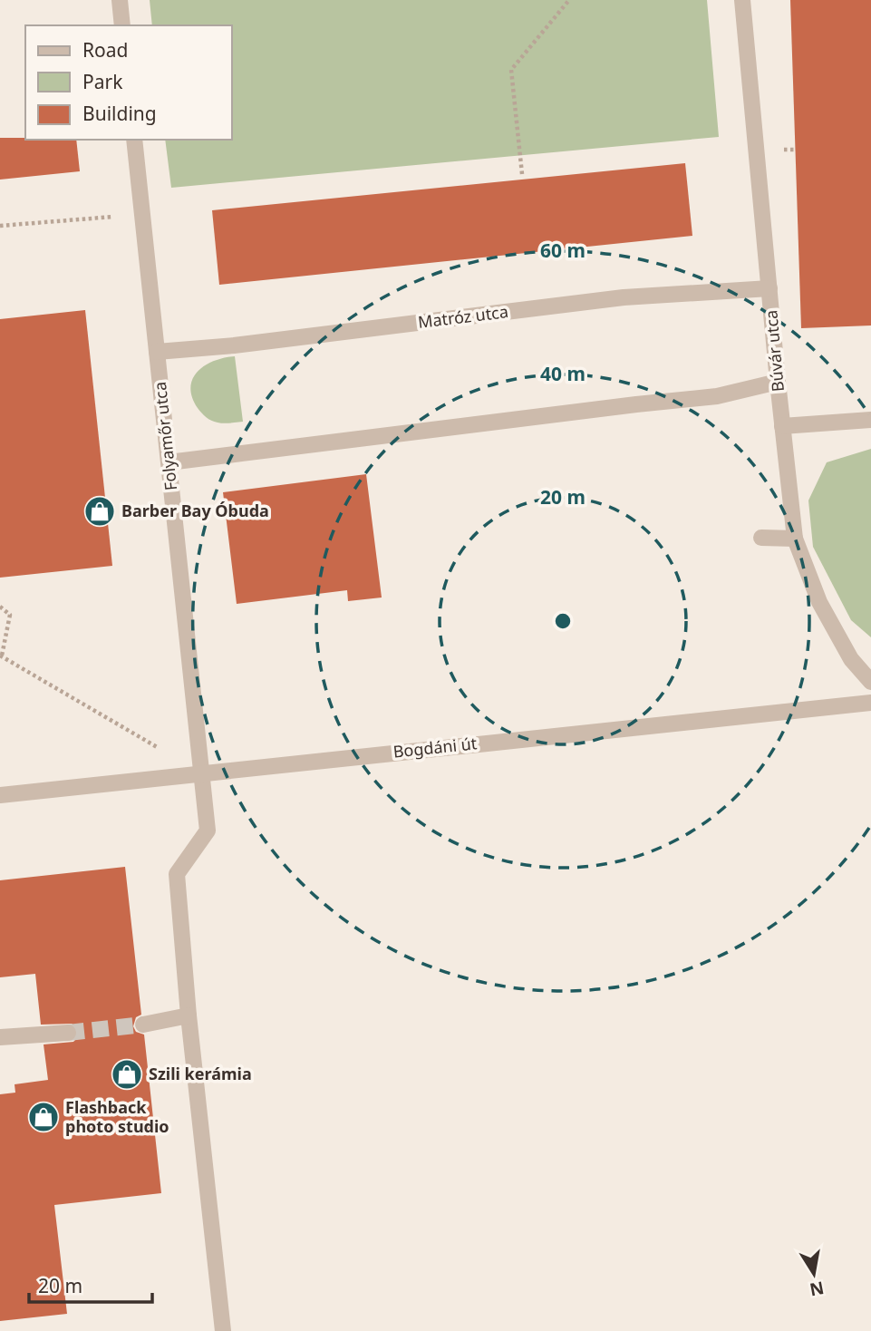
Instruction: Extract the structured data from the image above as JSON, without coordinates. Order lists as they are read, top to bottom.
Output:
{
  "streets": {
    "street": [
      "Matróz utca",
      "Búvár utca",
      "Folyamőr utca",
      "Bogdáni út"
    ]
  },
  "crossings": [
    ["Matróz utca", "Búvár utca"],
    ["Matróz utca", "Folyamőr utca"],
    ["Folyamőr utca", "Bogdáni út"]
  ],
  "places": {
    "shop": ["Barber Bay Óbuda", "Szili kerámia", "Flashback photo studio"]
  },
  "legend": ["Road", "Park", "Building"],
  "scale_bar": "20 m",
  "north": "bottom",
  "rings": ["60 m", "40 m", "20 m"]
}
